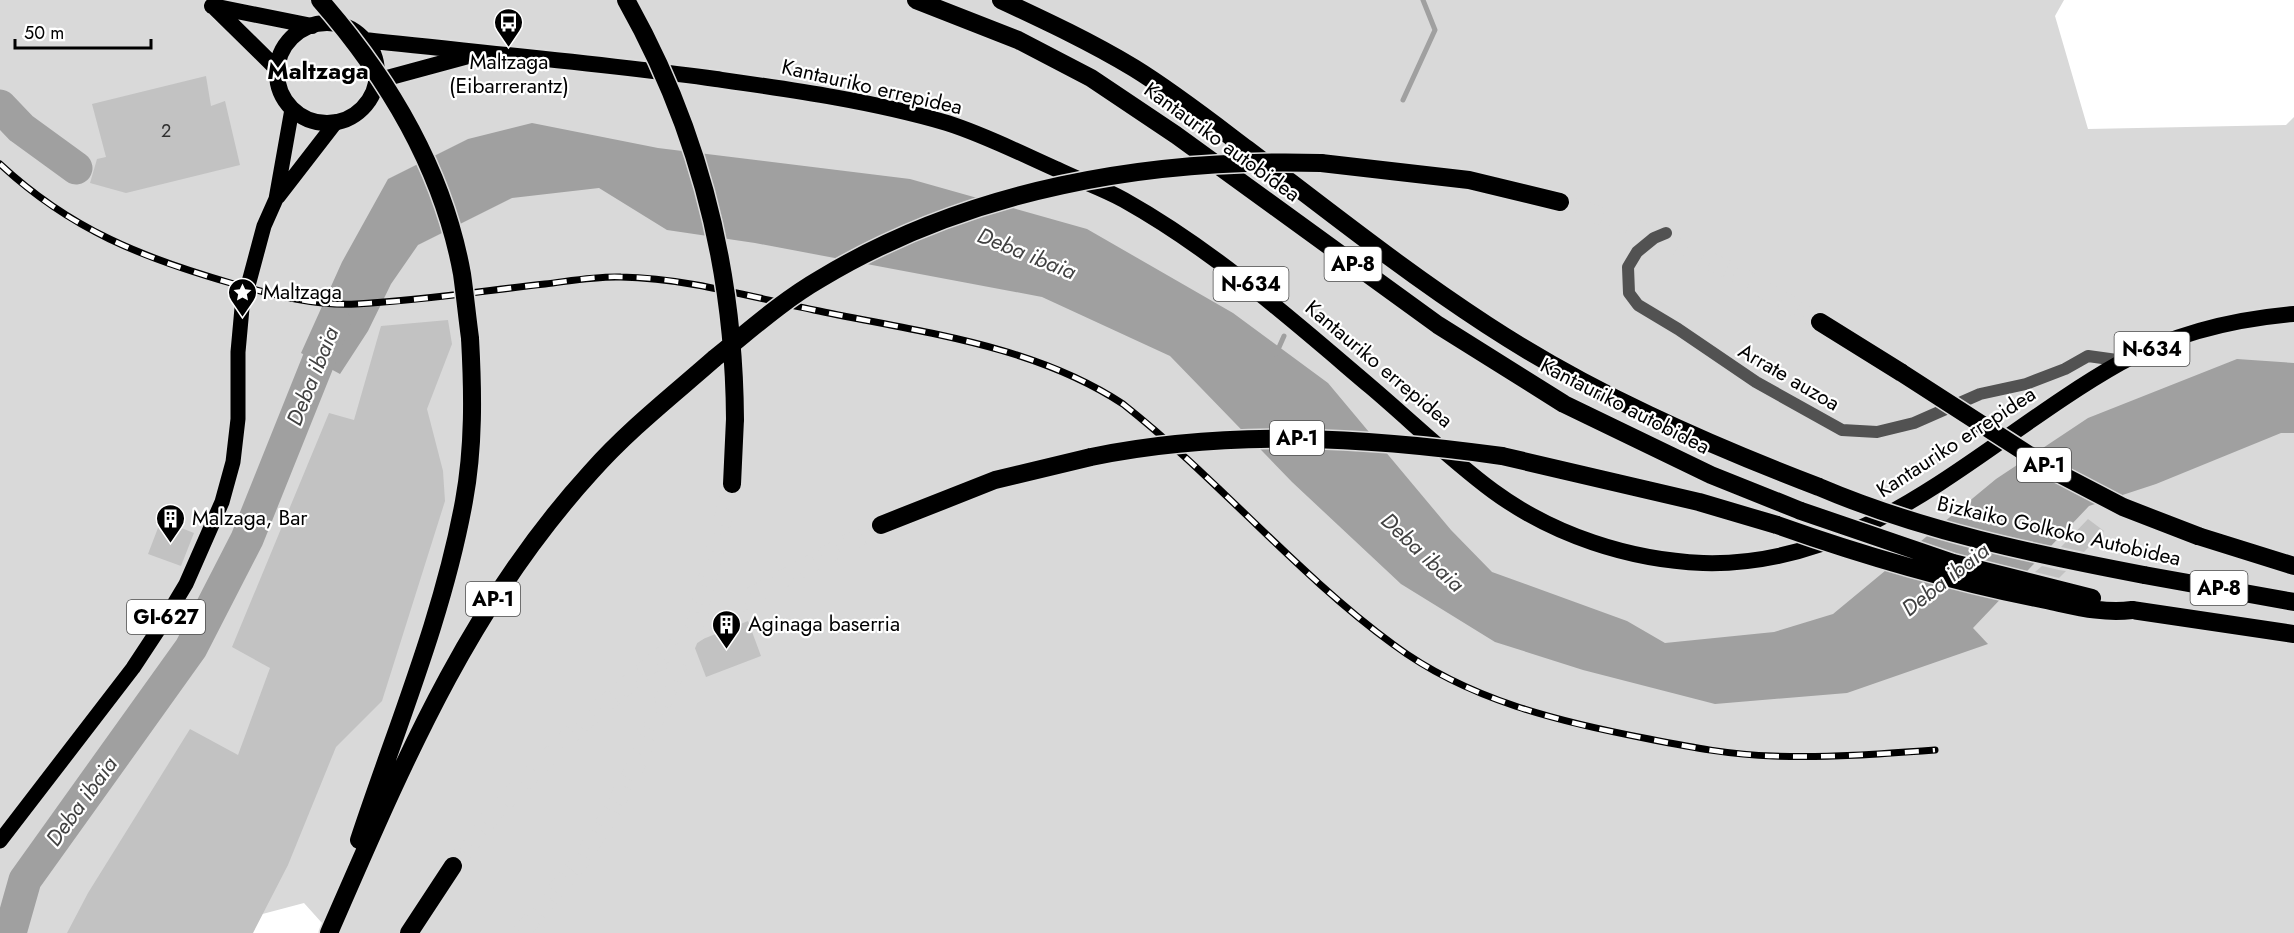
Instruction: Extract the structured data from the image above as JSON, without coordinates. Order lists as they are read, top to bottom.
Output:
{
  "streets": {
    "highway": [
      "Kantauriko errepidea",
      "Kantauriko autobidea",
      "AP-8",
      "N-634",
      "AP-1",
      "Bizkaiko Golkoko Autobidea"
    ],
    "main road": ["GI-627"],
    "street": ["Arrate auzoa"]
  },
  "crossings": [
    ["Kantauriko errepidea", "N-634"],
    ["Kantauriko errepidea", "Arrate auzoa"],
    ["Kantauriko errepidea", "GI-627"],
    ["Kantauriko autobidea", "AP-1"],
    ["Kantauriko autobidea", "Bizkaiko Golkoko Autobidea"],
    ["N-634", "GI-627"]
  ],
  "districts": ["Maltzaga"],
  "water": ["Deba ibaia"],
  "places": {
    "bus stop": ["Maltzaga (Eibarrerantz)"],
    "place": ["Maltzaga"],
    "building": ["Malzaga, Bar", "Aginaga baserria"]
  },
  "house_numbers": ["2"],
  "scale_bar": "50 m"
}
